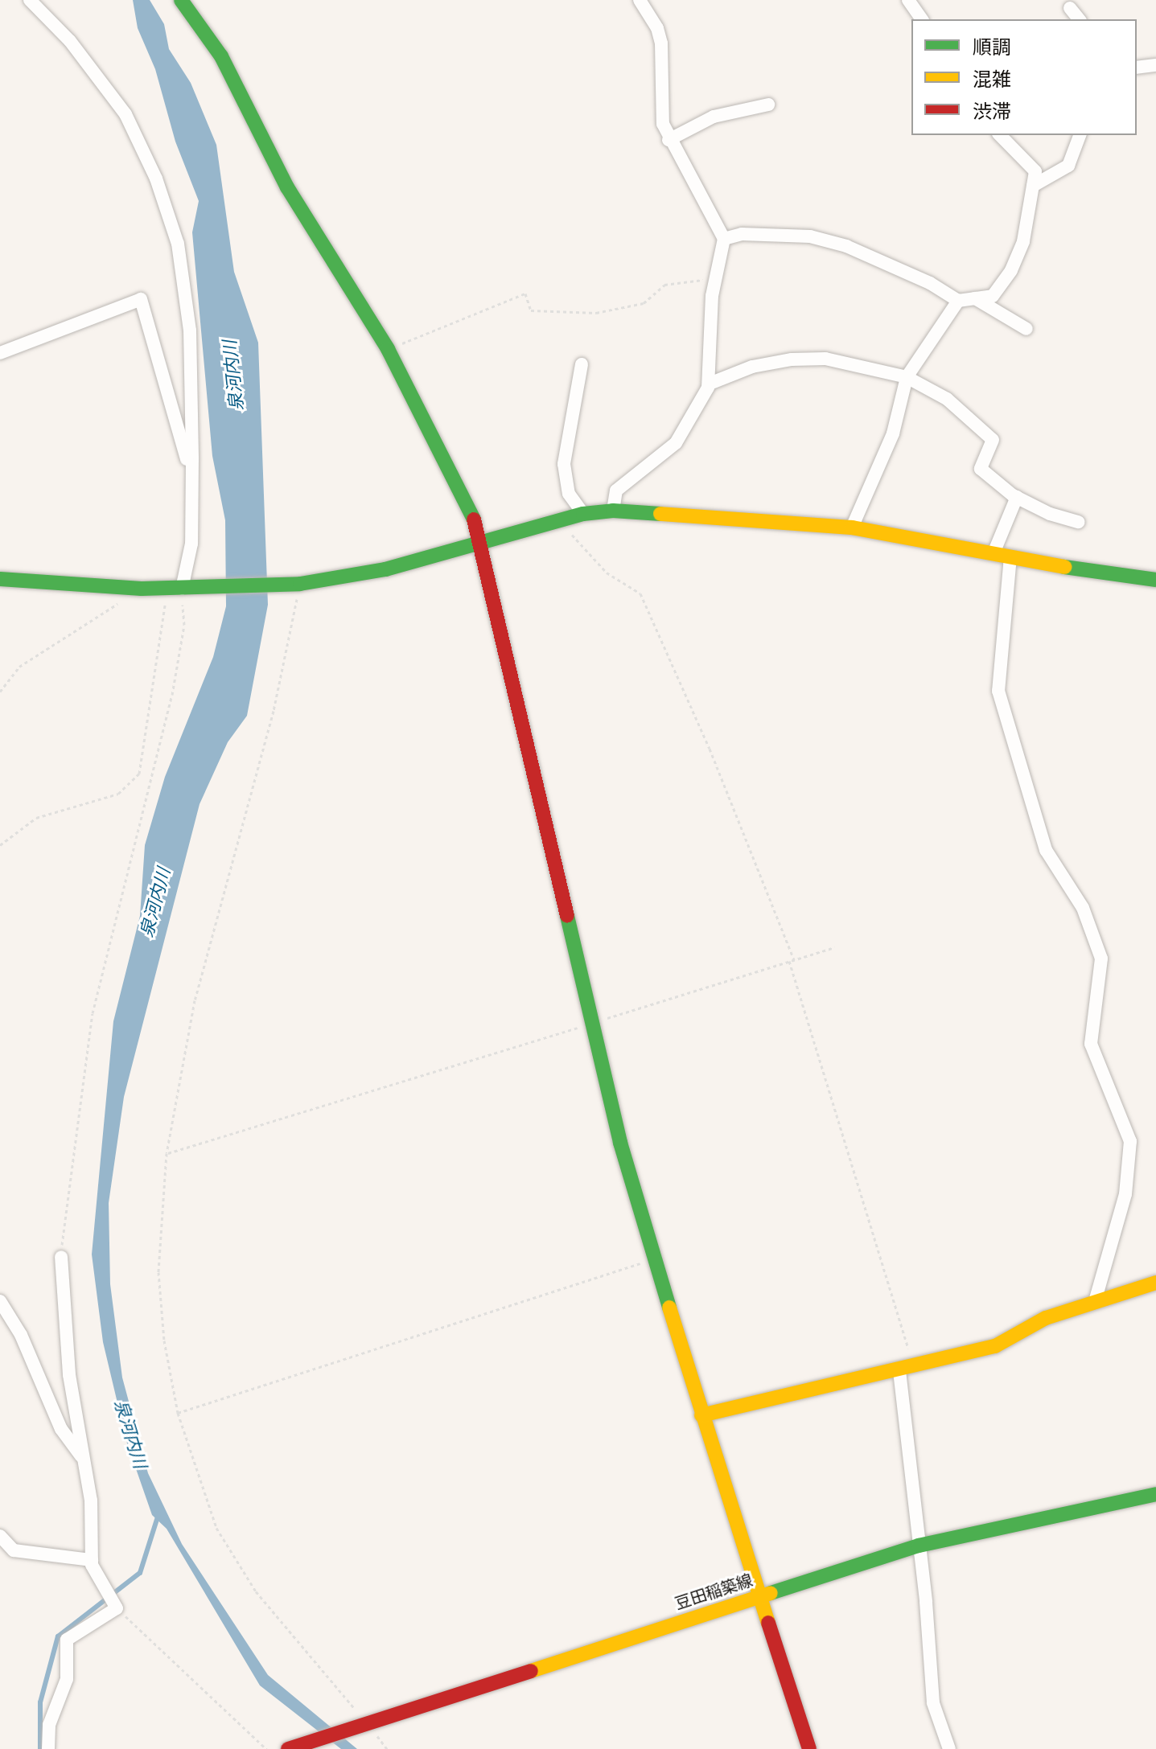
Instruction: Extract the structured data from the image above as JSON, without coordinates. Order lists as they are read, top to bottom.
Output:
{
  "streets": {
    "street": ["豆田稲築線"]
  },
  "water": ["泉河内川"],
  "legend": ["順調", "混雑", "渋滞"]
}
